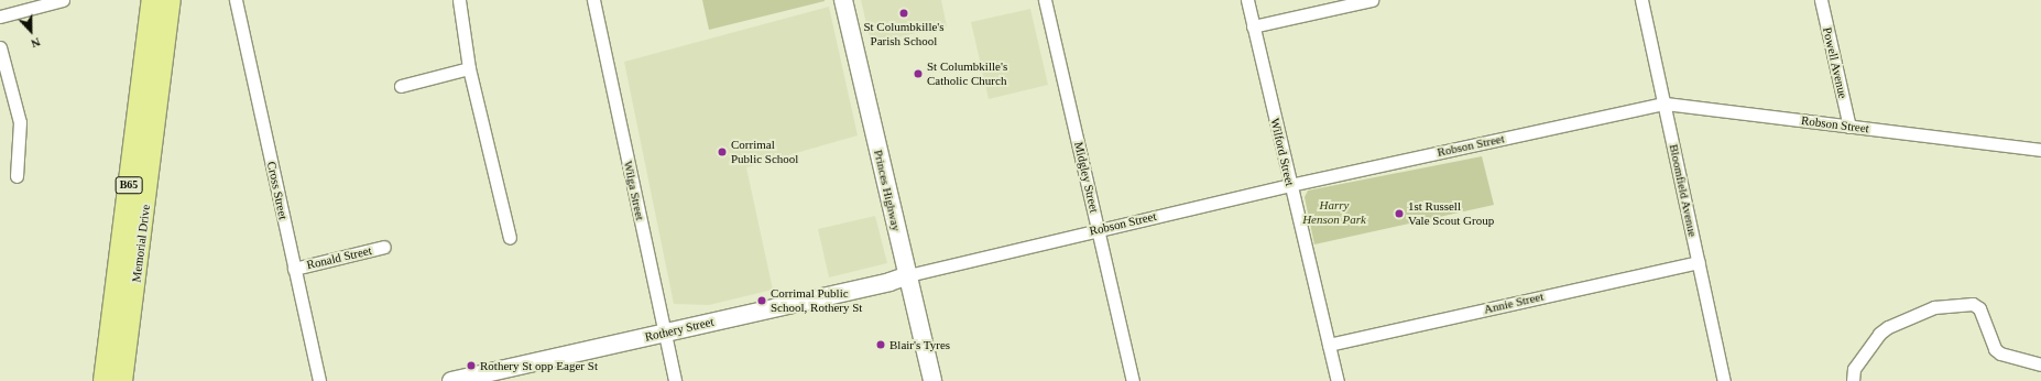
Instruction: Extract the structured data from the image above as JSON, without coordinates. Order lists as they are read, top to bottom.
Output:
{
  "streets": {
    "main road": [
      "B65",
      "Princes Highway",
      "Memorial Drive",
      "Rothery Street"
    ],
    "street": [
      "Powell Avenue",
      "Robson Street",
      "Wilford Street",
      "Midgley Street",
      "Cross Street",
      "Wilga Street",
      "Bloomfield Avenue",
      "Ronald Street",
      "Annie Street"
    ]
  },
  "crossings": [
    ["Powell Avenue", "Robson Street"],
    ["Robson Street", "Wilford Street"],
    ["Robson Street", "Midgley Street"],
    ["Robson Street", "Princes Highway"],
    ["Robson Street", "Bloomfield Avenue"],
    ["Robson Street", "Rothery Street"],
    ["Wilford Street", "Annie Street"],
    ["Cross Street", "Ronald Street"],
    ["Wilga Street", "Rothery Street"],
    ["Princes Highway", "Rothery Street"],
    ["Bloomfield Avenue", "Annie Street"]
  ],
  "parks": ["Harry Henson Park"],
  "places": [
    "St Columbkille's Parish School",
    "St Columbkille's Catholic Church",
    "Corrimal Public School",
    "1st Russell Vale Scout Group",
    "Corrimal Public School, Rothery St",
    "Blair's Tyres",
    "Rothery St opp Eager St"
  ],
  "north": "bottom"
}
